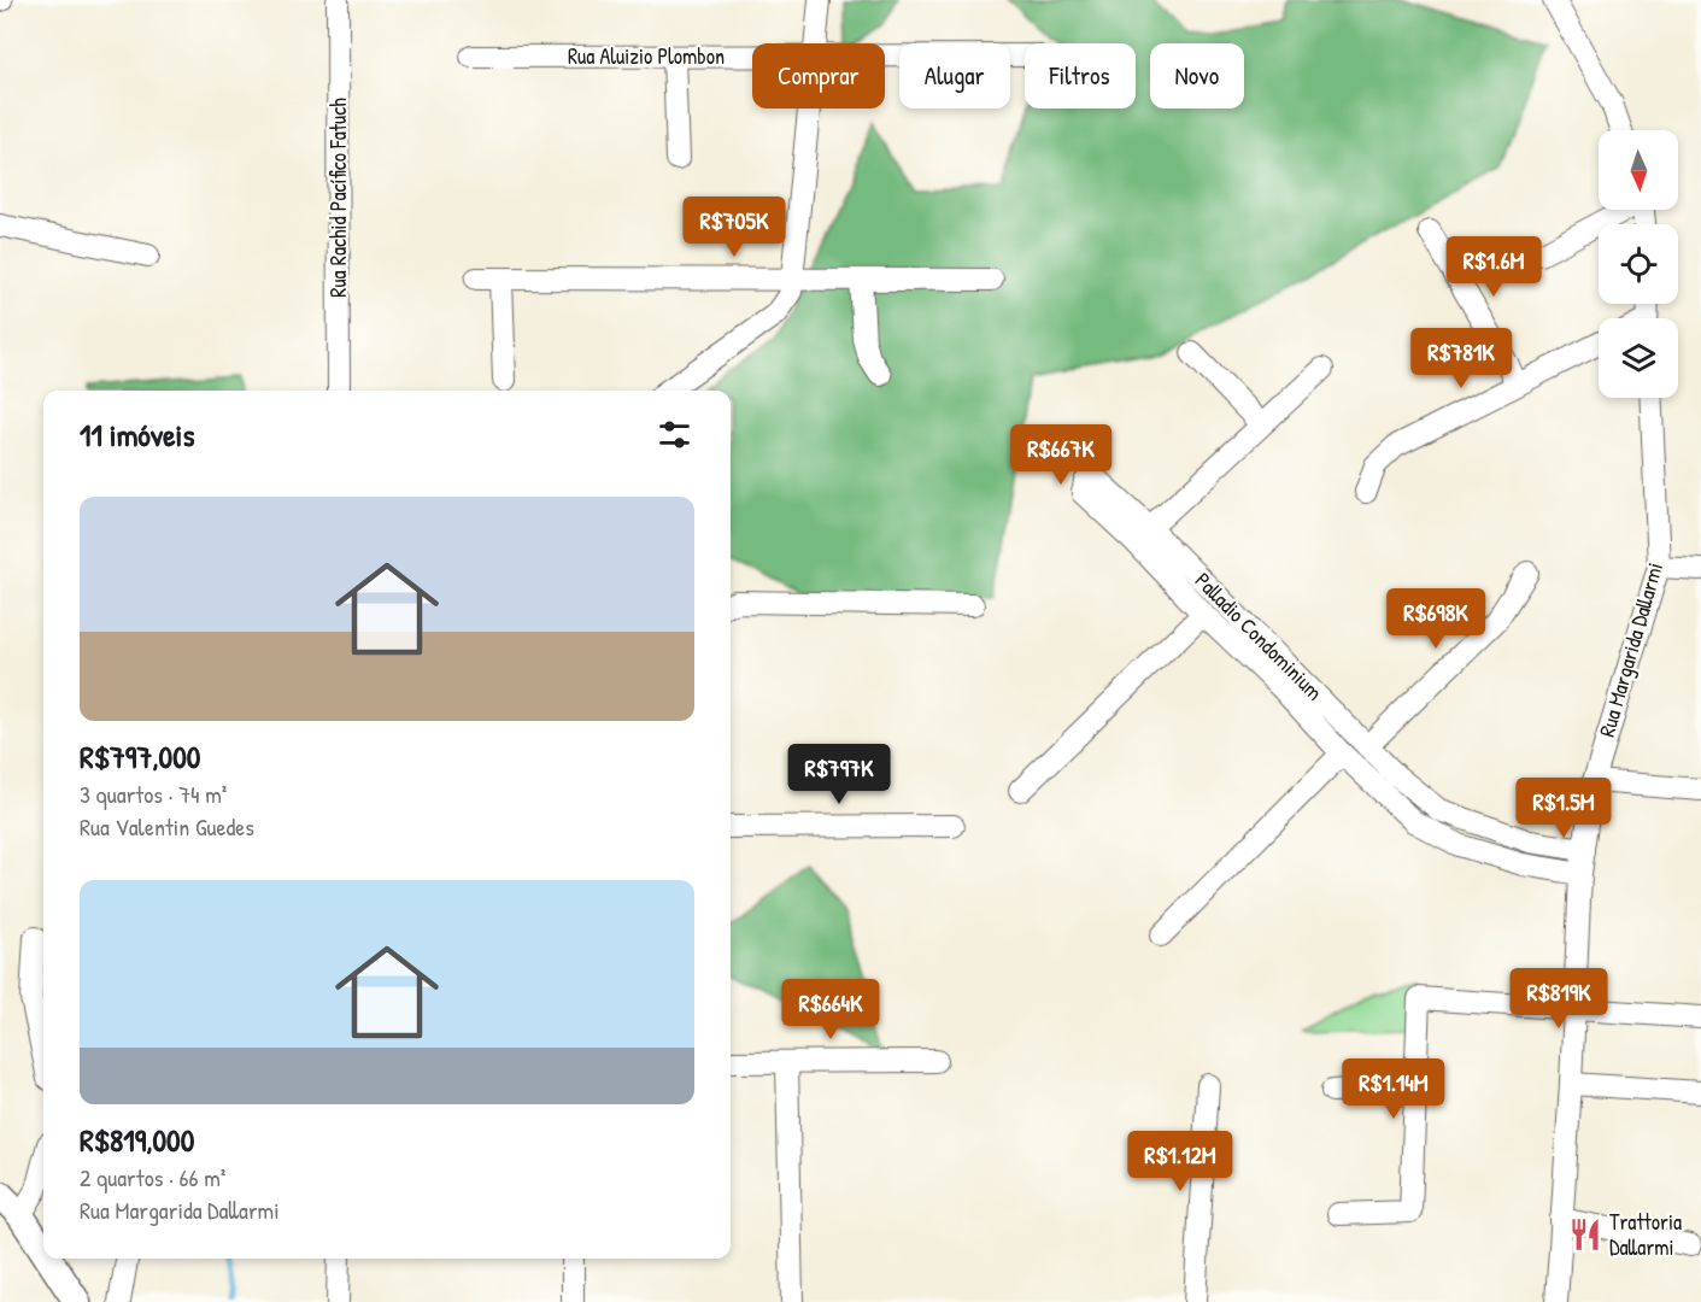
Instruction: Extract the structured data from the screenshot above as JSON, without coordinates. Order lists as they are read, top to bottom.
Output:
{
  "streets": {
    "street": [
      "Rua Aluizio Plombon",
      "Rua Rachid Pacífico Fatuch",
      "Palladio Condominium",
      "Rua Margarida Dallarmi"
    ]
  },
  "crossings": [
    ["Palladio Condominium", "Rua Margarida Dallarmi"]
  ],
  "places": {
    "restaurant": ["Trattoria Dallarmi"]
  },
  "north": "bottom",
  "page": {
    "chip": [
      "Comprar",
      "Alugar",
      "Filtros",
      "Novo"
    ],
    "price": [
      "R$705K",
      "R$1.6M",
      "R$781K",
      "R$667K",
      "R$698K",
      "R$797K",
      "R$1.5M",
      "R$819K",
      "R$664K",
      "R$1.14M",
      "R$1.12M"
    ],
    "heading": "11 imóveis",
    "list": [
      {
        "name": "R$797,000",
        "note": "3 quartos · 74 m² · Rua Valentin Guedes"
      },
      {
        "name": "R$819,000",
        "note": "2 quartos · 66 m² · Rua Margarida Dallarmi"
      }
    ]
  }
}
